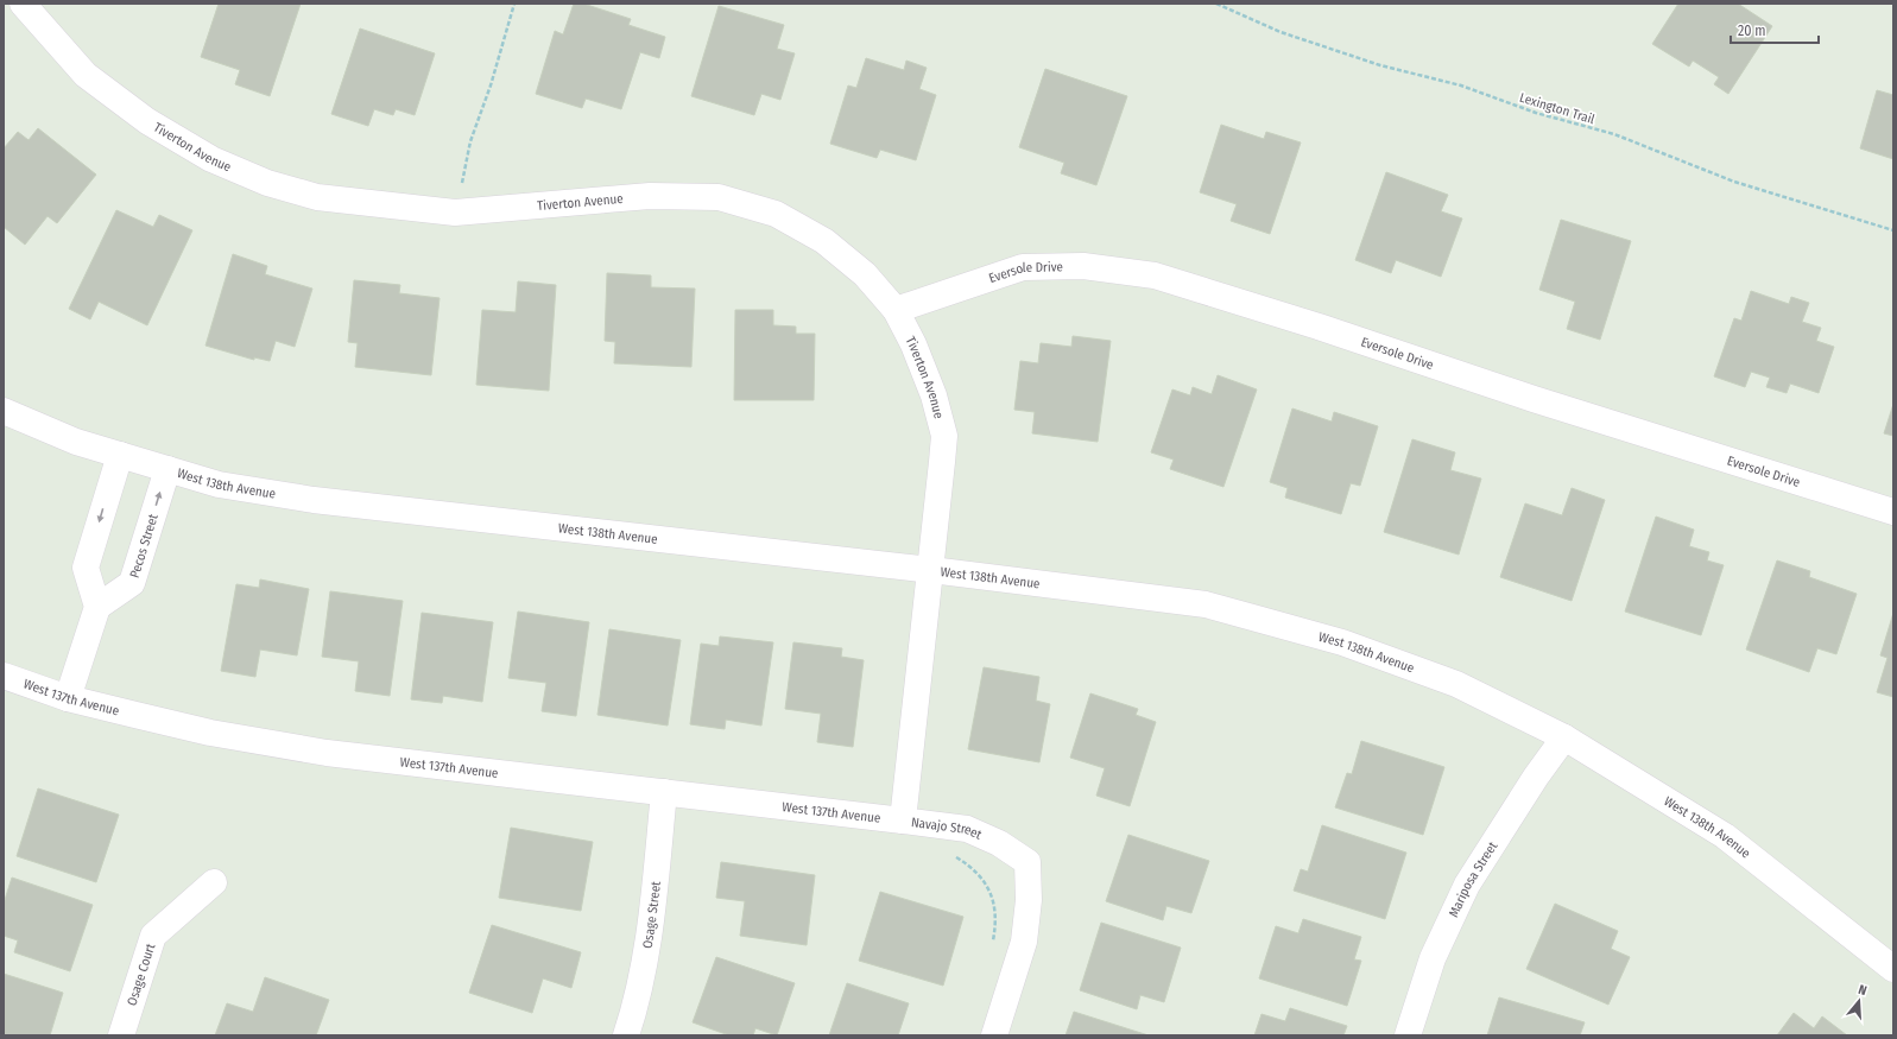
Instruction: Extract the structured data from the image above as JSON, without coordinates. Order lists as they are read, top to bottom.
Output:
{
  "streets": {
    "street": [
      "Tiverton Avenue",
      "Eversole Drive",
      "West 138th Avenue",
      "Pecos Street",
      "West 137th Avenue",
      "Navajo Street",
      "Mariposa Street",
      "Osage Street",
      "Osage Court"
    ],
    "path": ["Lexington Trail"]
  },
  "crossings": [
    ["Tiverton Avenue", "Eversole Drive"],
    ["Tiverton Avenue", "West 138th Avenue"],
    ["Tiverton Avenue", "Navajo Street"],
    ["West 138th Avenue", "Pecos Street"],
    ["West 138th Avenue", "Navajo Street"],
    ["West 138th Avenue", "Mariposa Street"],
    ["West 137th Avenue", "Navajo Street"],
    ["West 137th Avenue", "Osage Street"]
  ],
  "scale_bar": "20 m",
  "north": "top"
}
